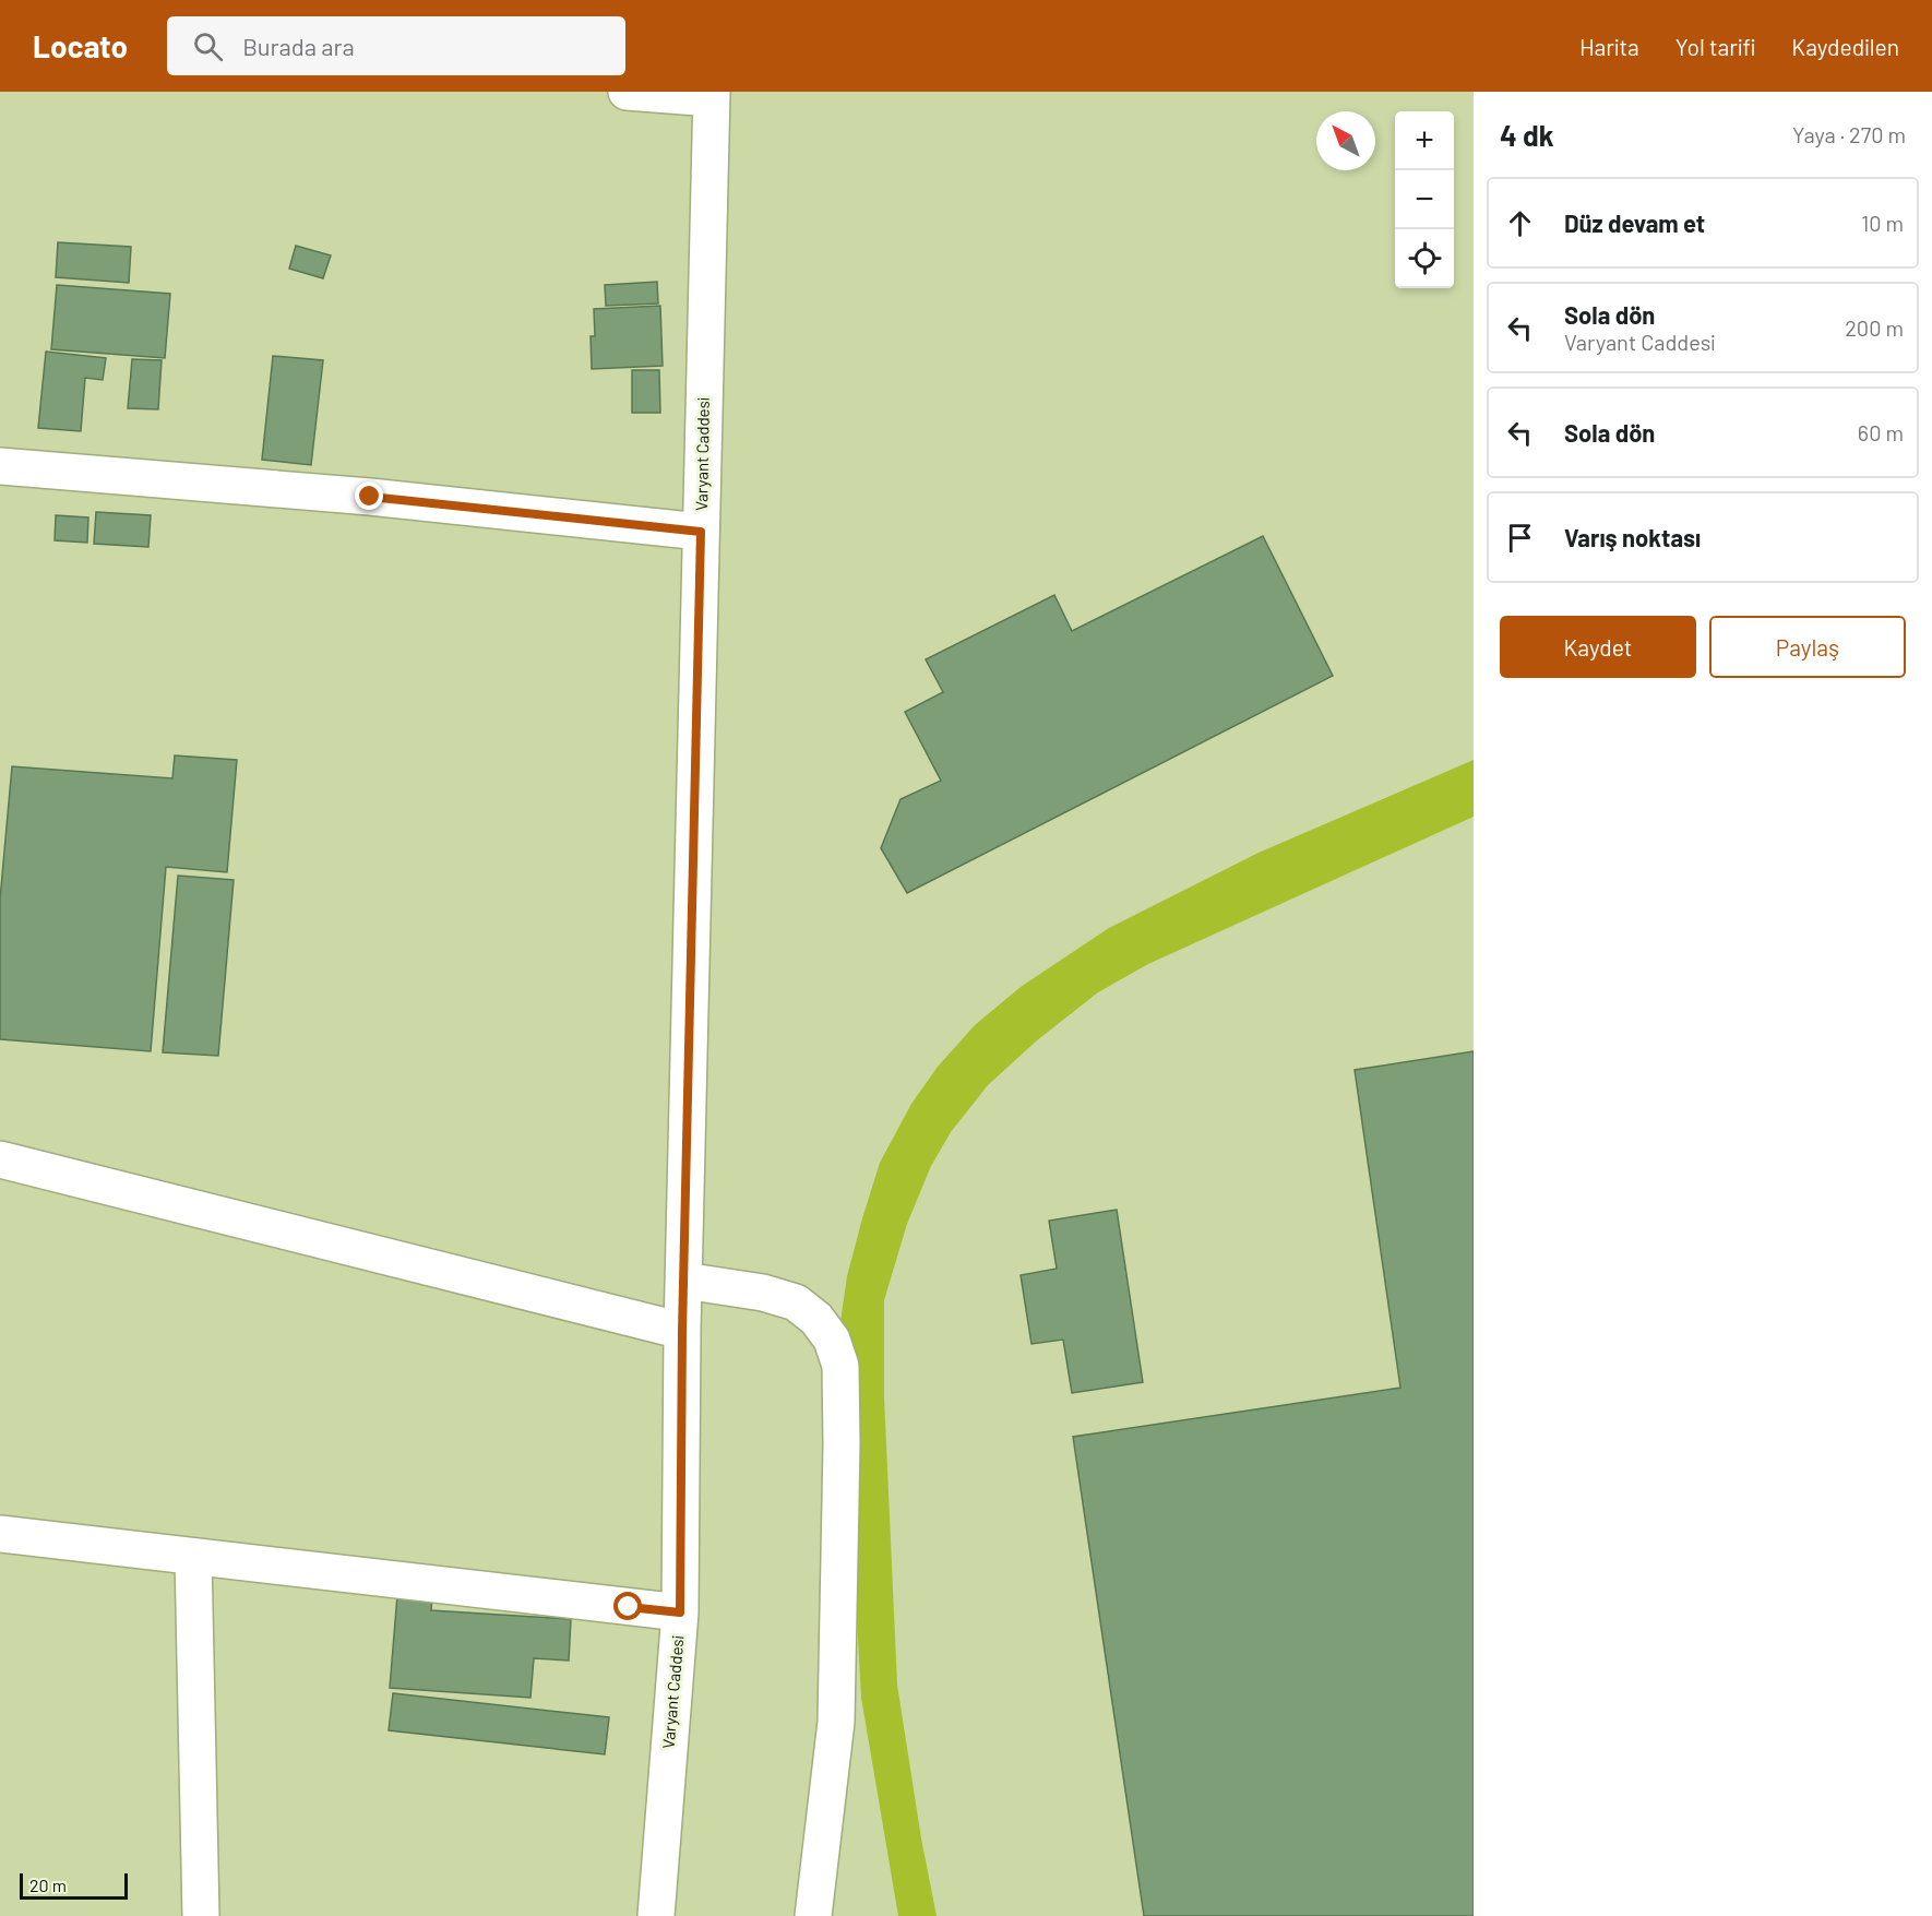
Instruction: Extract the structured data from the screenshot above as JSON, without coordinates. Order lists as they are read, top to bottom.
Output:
{
  "streets": {
    "street": ["Varyant Caddesi"]
  },
  "scale_bar": "20 m",
  "north": "top left",
  "page": {
    "header": "Locato",
    "search": "Burada ara",
    "nav": ["Harita", "Yol tarifi", "Kaydedilen"],
    "heading": ["4 dk", "Yaya · 270 m"],
    "map_buttons": ["+", "−"],
    "list": [
      ["Düz devam et", "10 m"],
      ["Sola dön", "Varyant Caddesi", "200 m"],
      ["Sola dön", "60 m"],
      "Varış noktası"
    ],
    "buttons": ["Kaydet", "Paylaş"],
    "scale": "20 m"
  }
}
